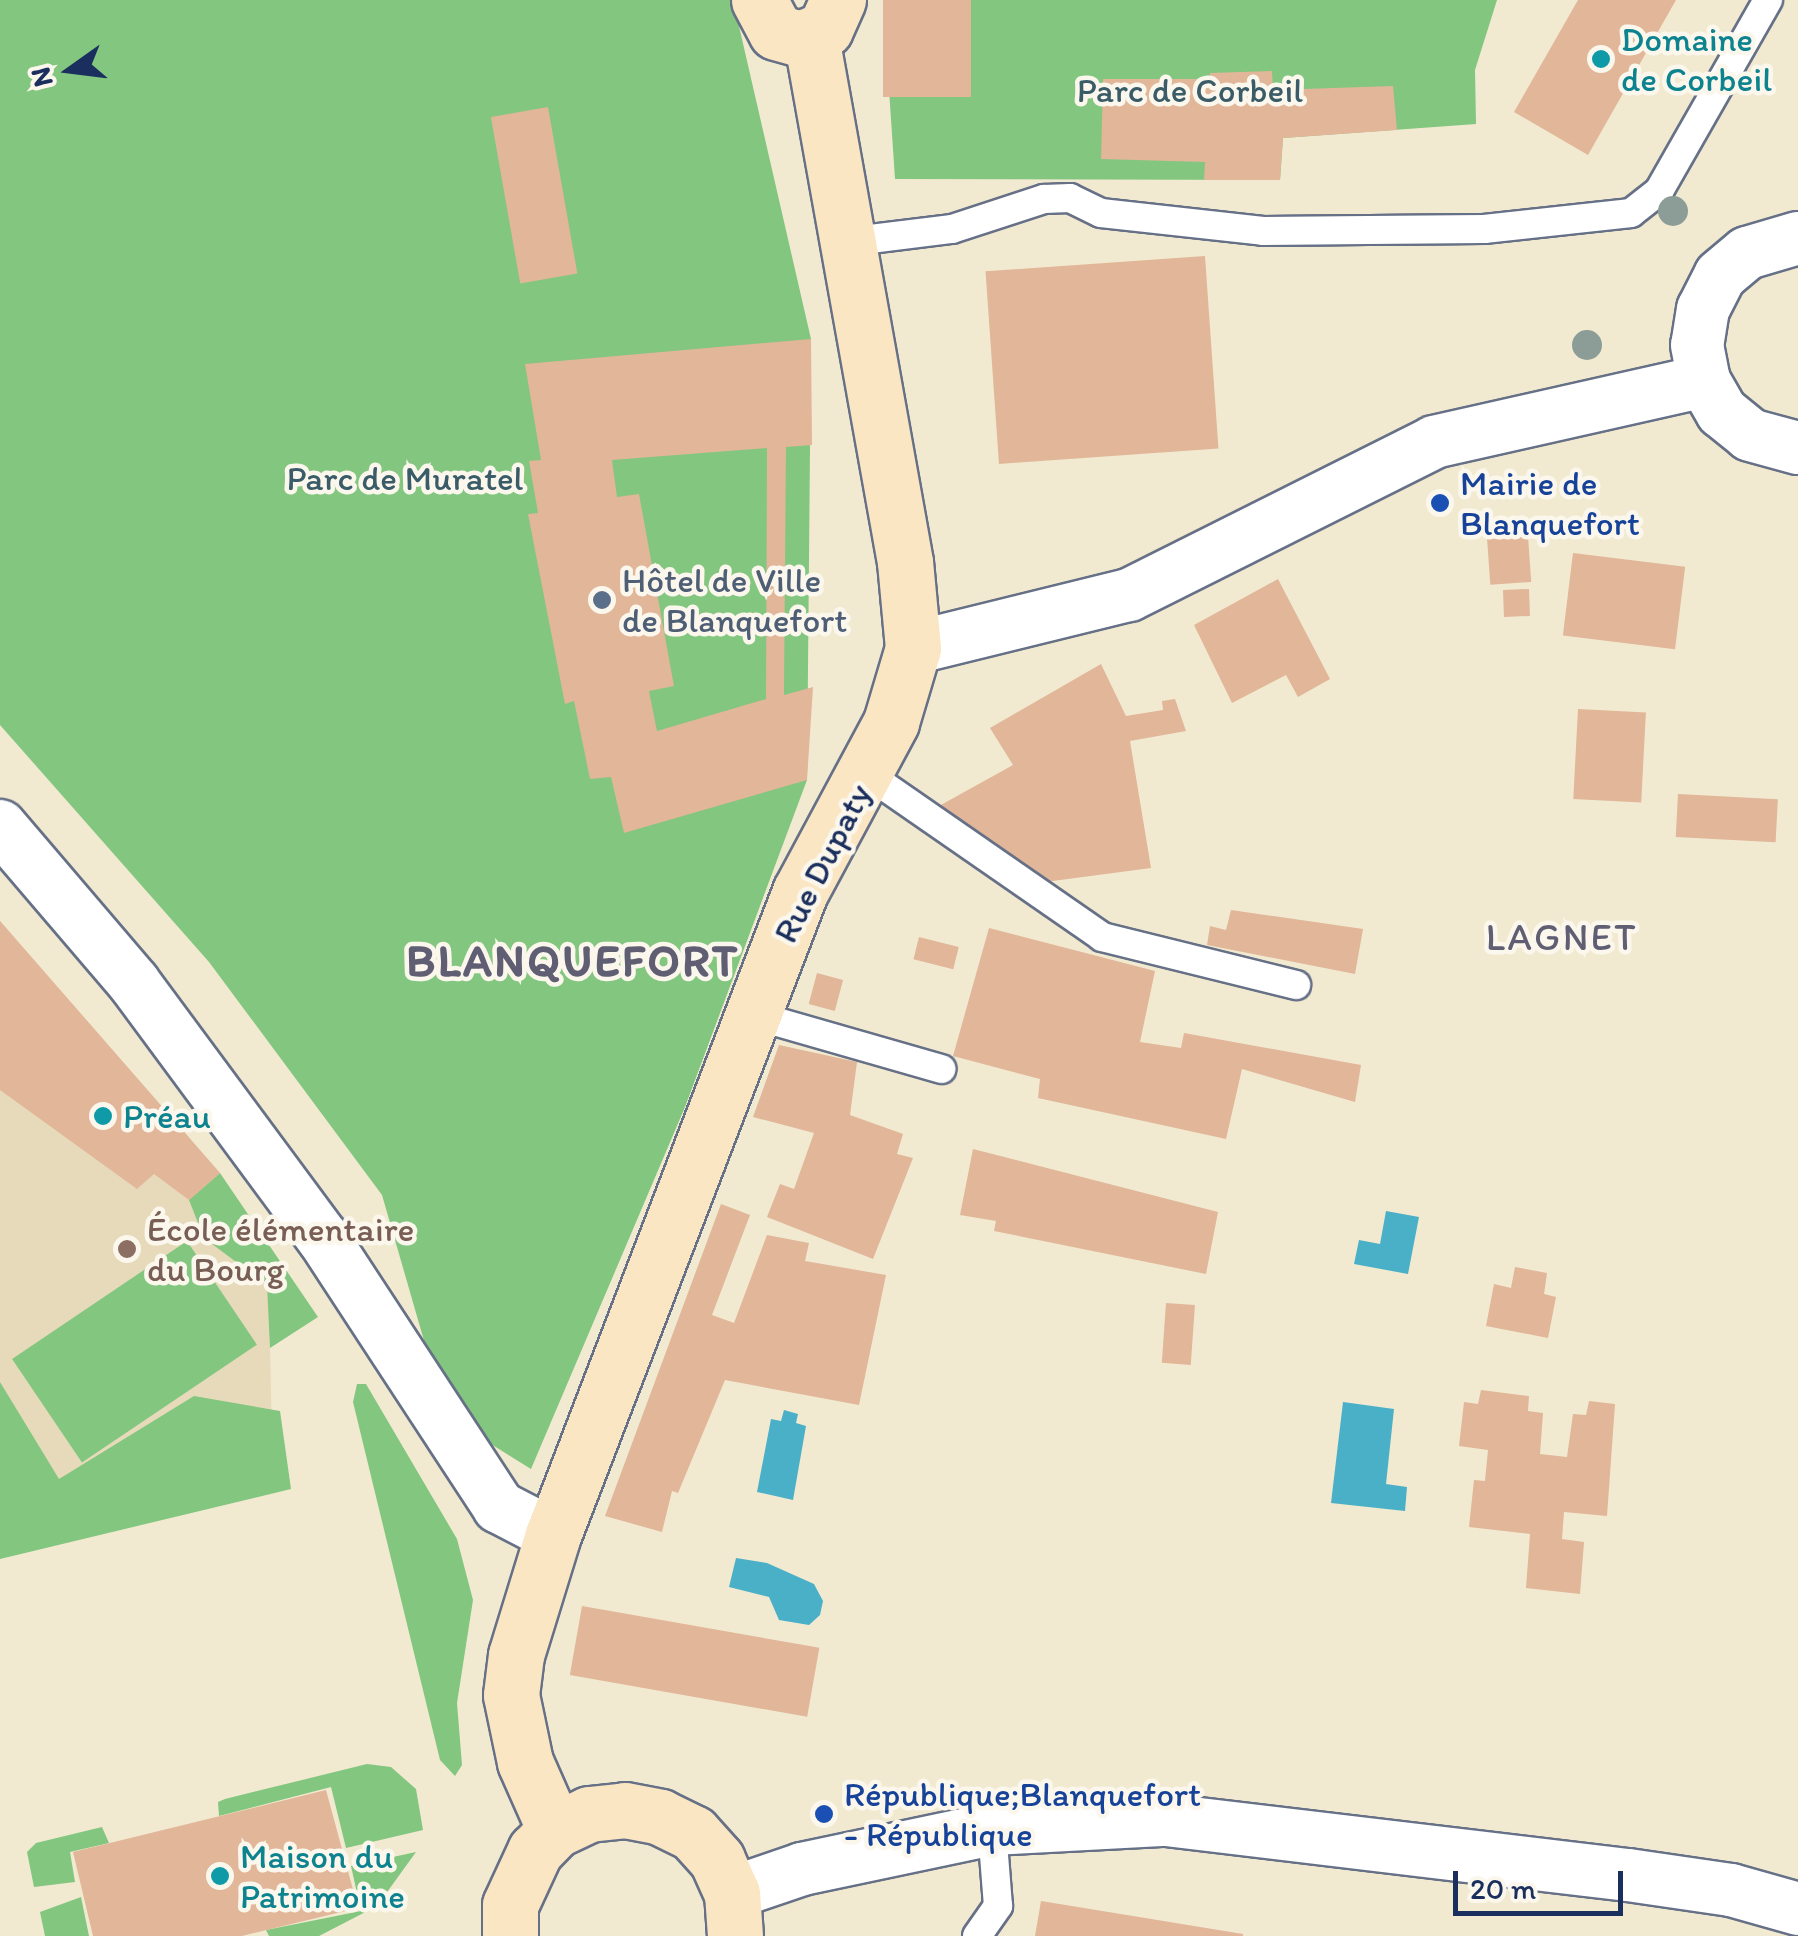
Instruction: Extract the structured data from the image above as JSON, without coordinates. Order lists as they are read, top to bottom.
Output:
{
  "streets": {
    "street": ["Rue Dupaty"]
  },
  "districts": ["LAGNET", "BLANQUEFORT"],
  "parks": ["Parc de Corbeil", "Parc de Muratel"],
  "places": [
    "Domaine de Corbeil",
    "Mairie de Blanquefort",
    "Hôtel de Ville de Blanquefort",
    "Préau",
    "École élémentaire du Bourg",
    "République;Blanquefort - République",
    "Maison du Patrimoine"
  ],
  "scale_bar": "20 m",
  "north": "left"
}
